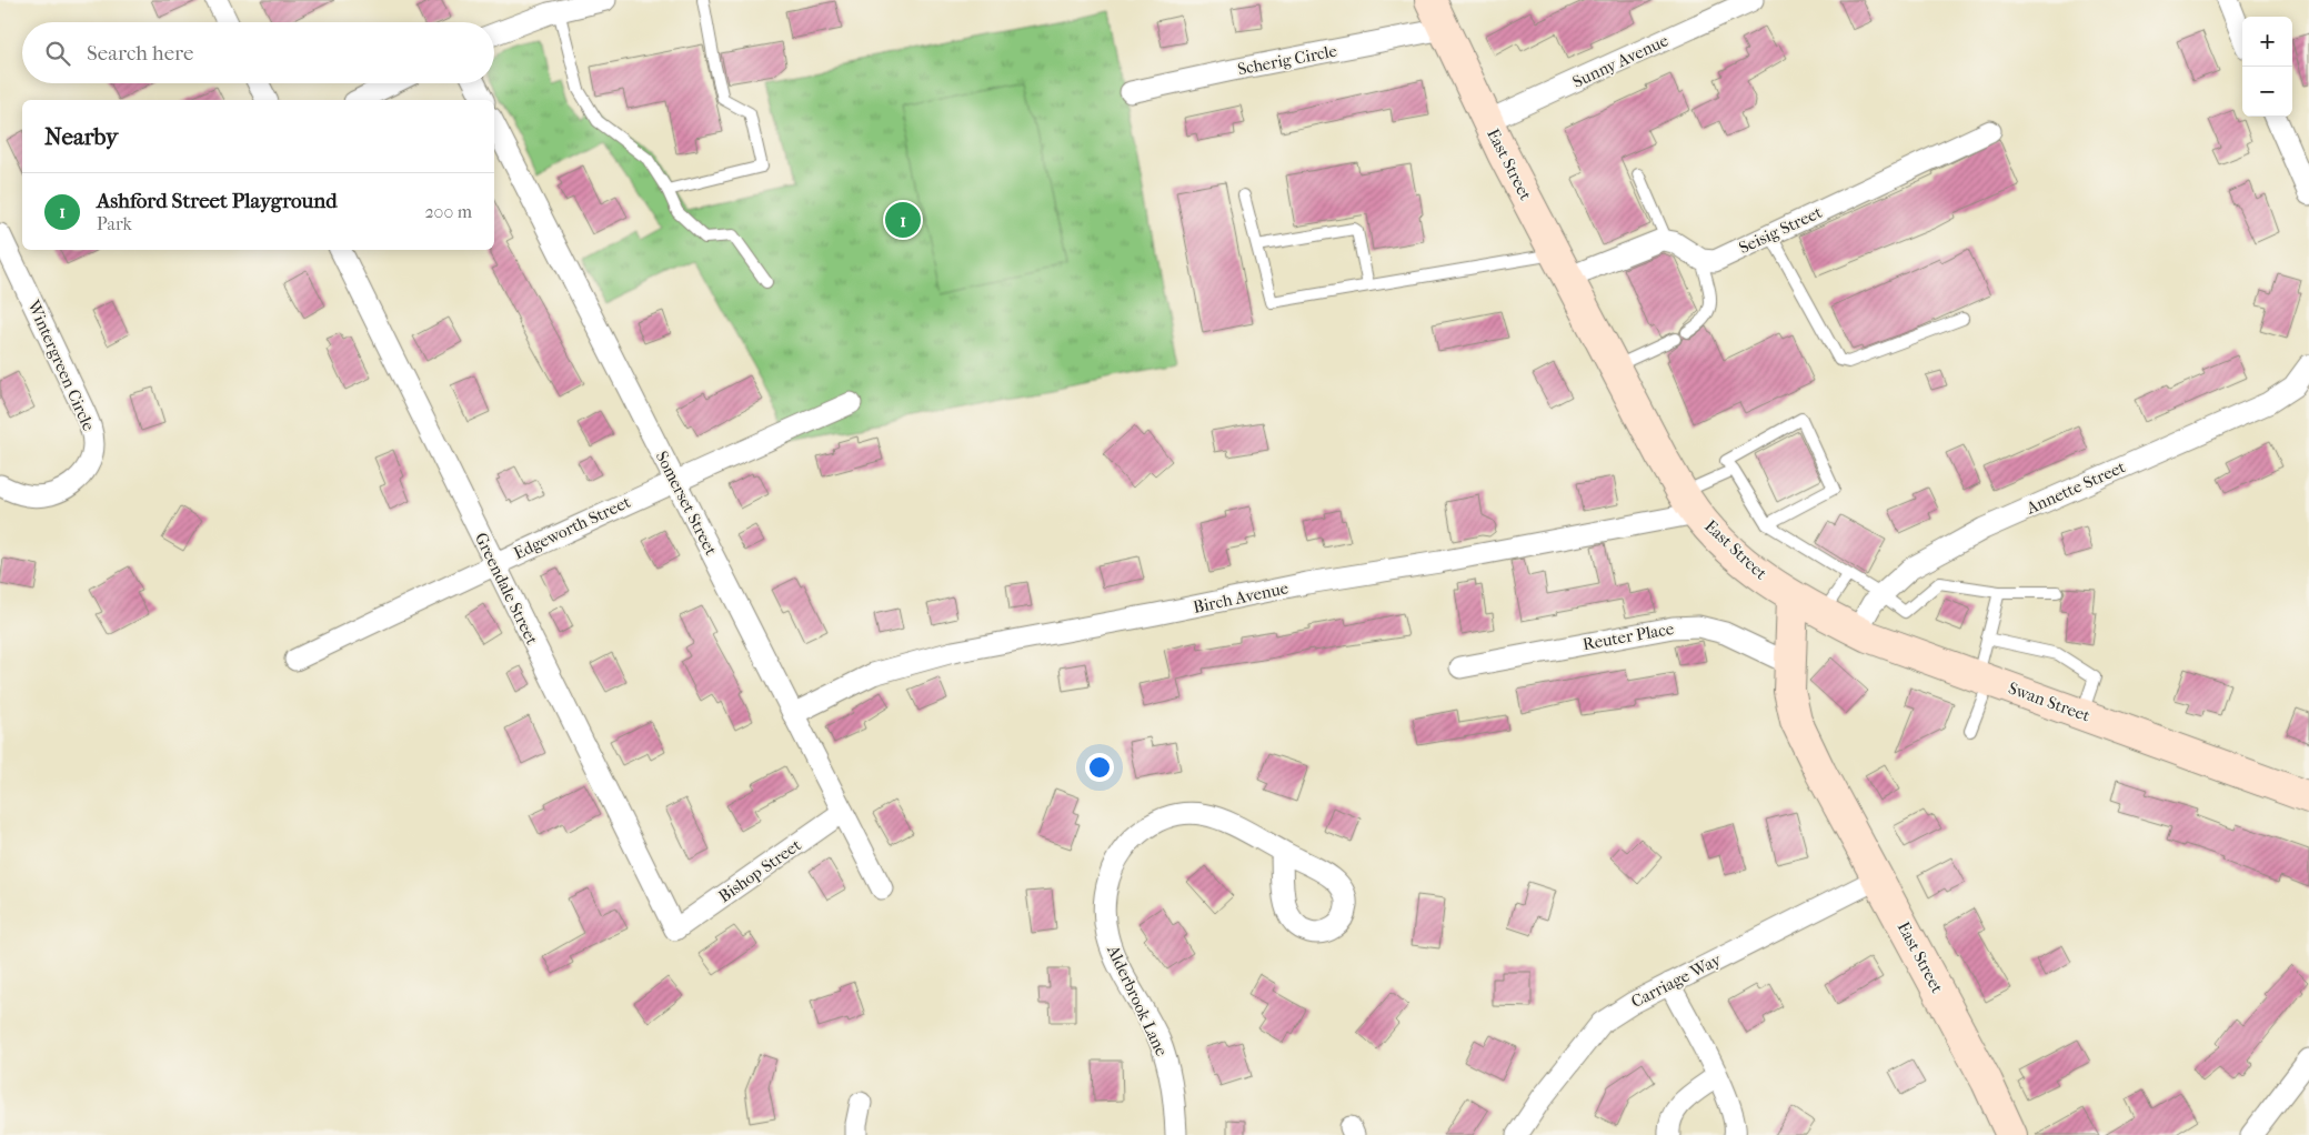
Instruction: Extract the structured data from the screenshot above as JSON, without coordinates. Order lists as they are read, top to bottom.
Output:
{
  "streets": {
    "main road": ["East Street", "Swan Street"],
    "street": [
      "Scherig Circle",
      "Sunny Avenue",
      "Seisig Street",
      "Wintergreen Circle",
      "Annette Street",
      "Somerset Street",
      "Edgeworth Street",
      "Greendale Street",
      "Birch Avenue",
      "Reuter Place",
      "Bishop Street",
      "Carriage Way",
      "Alderbrook Lane"
    ]
  },
  "crossings": [
    ["Scherig Circle", "East Street"],
    ["Sunny Avenue", "East Street"],
    ["East Street", "Birch Avenue"],
    ["East Street", "Reuter Place"],
    ["East Street", "Swan Street"],
    ["East Street", "Carriage Way"],
    ["Annette Street", "Swan Street"],
    ["Somerset Street", "Edgeworth Street"],
    ["Somerset Street", "Birch Avenue"],
    ["Somerset Street", "Bishop Street"],
    ["Edgeworth Street", "Greendale Street"],
    ["Greendale Street", "Bishop Street"]
  ],
  "page": {
    "map_buttons": ["+", "−"],
    "search": "Search here",
    "heading": "Nearby",
    "list": [
      {
        "mark": "1",
        "name": "Ashford Street Playground",
        "note": "Park",
        "value": "200 m"
      }
    ],
    "pins": "1"
  }
}
